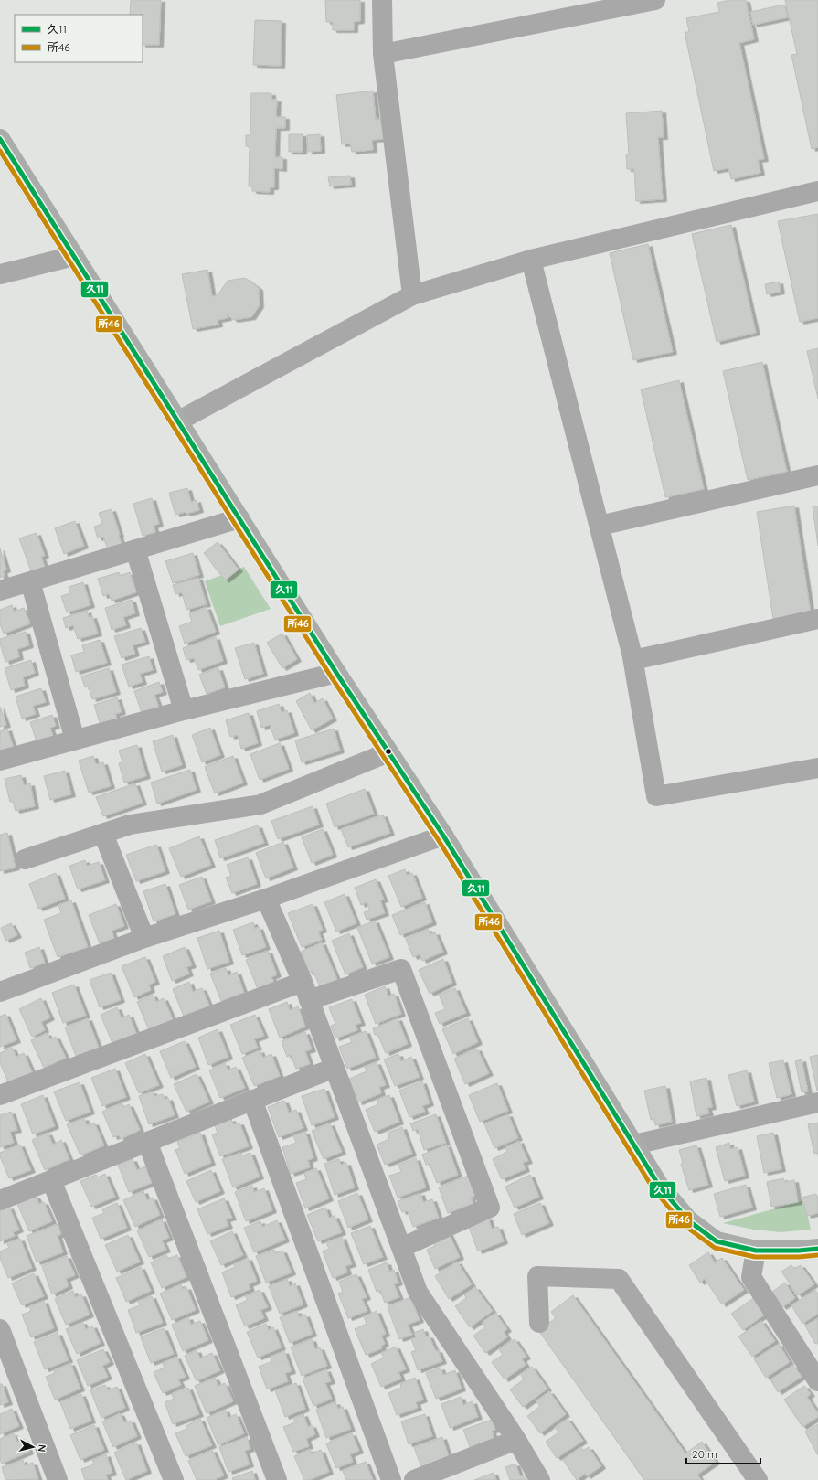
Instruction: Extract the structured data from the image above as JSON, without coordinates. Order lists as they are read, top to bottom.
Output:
{
  "lines": ["transit line 久11", "transit line 所46"],
  "legend": ["久11", "所46"],
  "scale_bar": "20 m",
  "north": "right"
}
